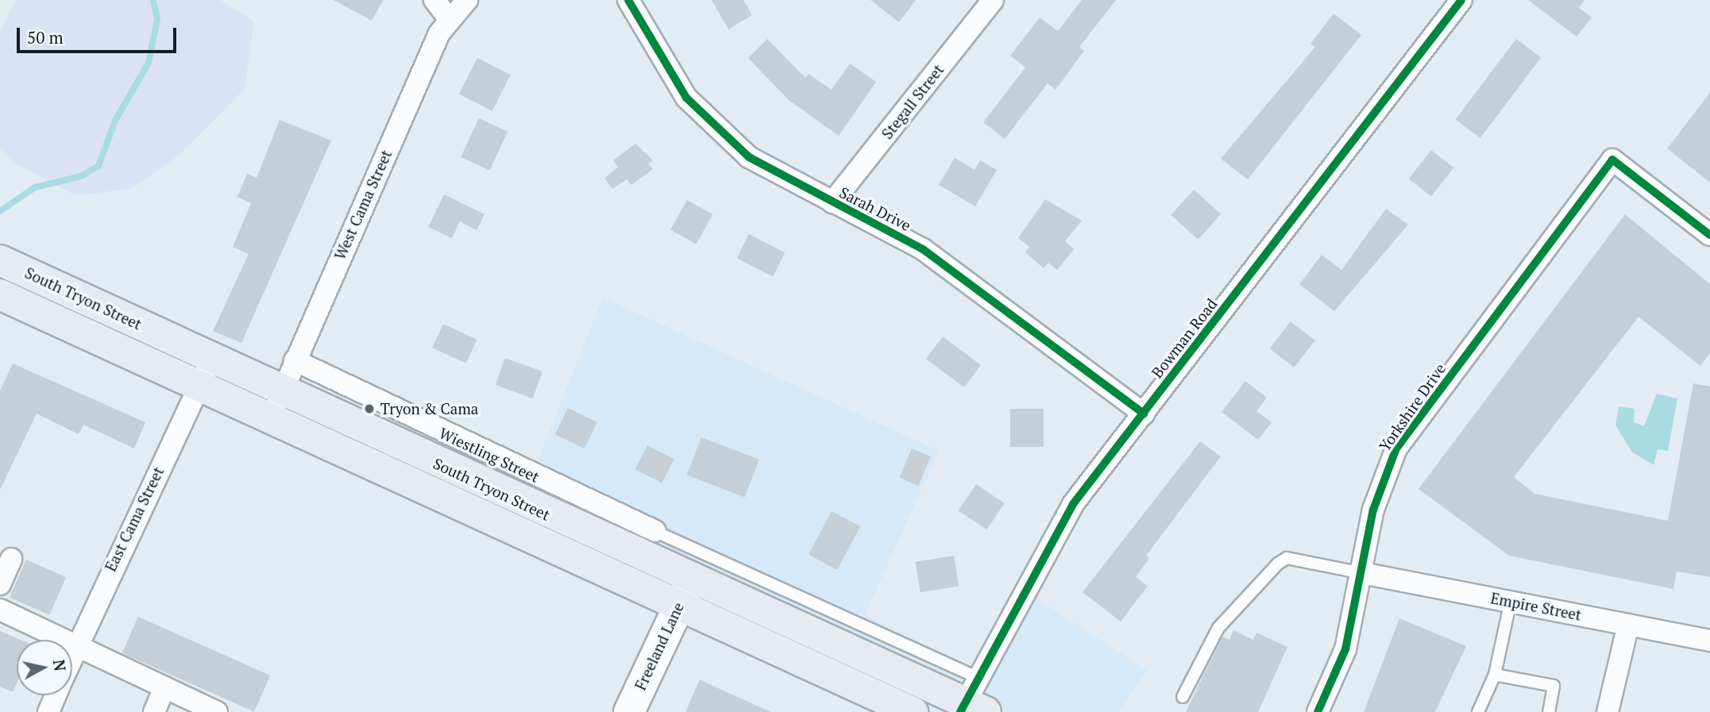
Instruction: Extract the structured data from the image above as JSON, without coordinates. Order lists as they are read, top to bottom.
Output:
{
  "streets": {
    "main road": ["South Tryon Street"],
    "street": [
      "Stegall Street",
      "West Cama Street",
      "Sarah Drive",
      "Bowman Road",
      "Yorkshire Drive",
      "Wiestling Street",
      "East Cama Street",
      "Empire Street",
      "Freeland Lane"
    ]
  },
  "crossings": [
    ["Stegall Street", "Sarah Drive"],
    ["West Cama Street", "South Tryon Street"],
    ["West Cama Street", "Wiestling Street"],
    ["Sarah Drive", "Bowman Road"],
    ["South Tryon Street", "Bowman Road"],
    ["South Tryon Street", "East Cama Street"],
    ["South Tryon Street", "Freeland Lane"],
    ["Yorkshire Drive", "Empire Street"]
  ],
  "places": ["Tryon & Cama"],
  "scale_bar": "50 m",
  "north": "right"
}
